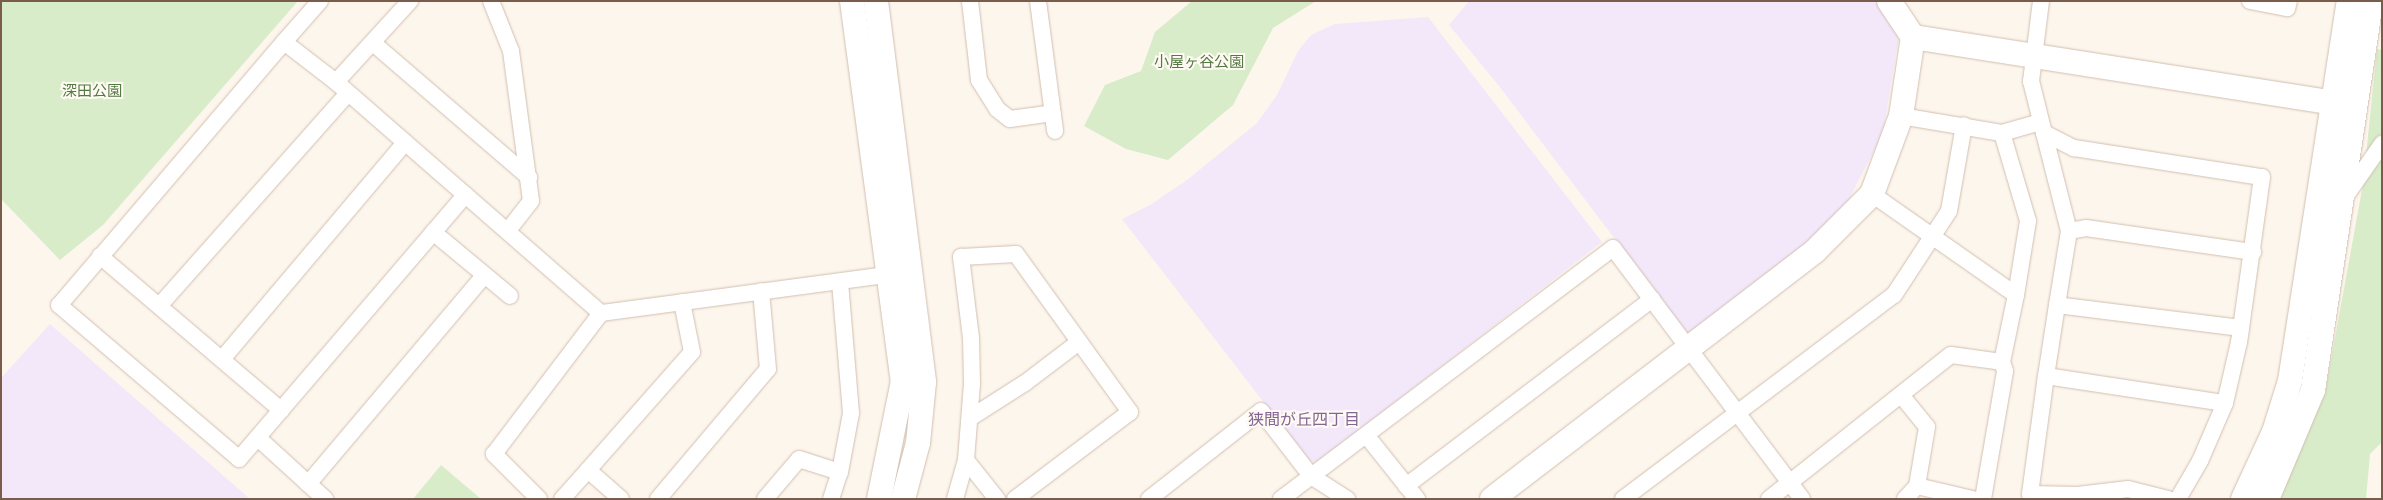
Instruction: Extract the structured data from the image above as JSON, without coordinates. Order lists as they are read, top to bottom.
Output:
{
  "districts": ["狭間が丘四丁目"],
  "parks": ["小屋ヶ谷公園", "深田公園"]
}
